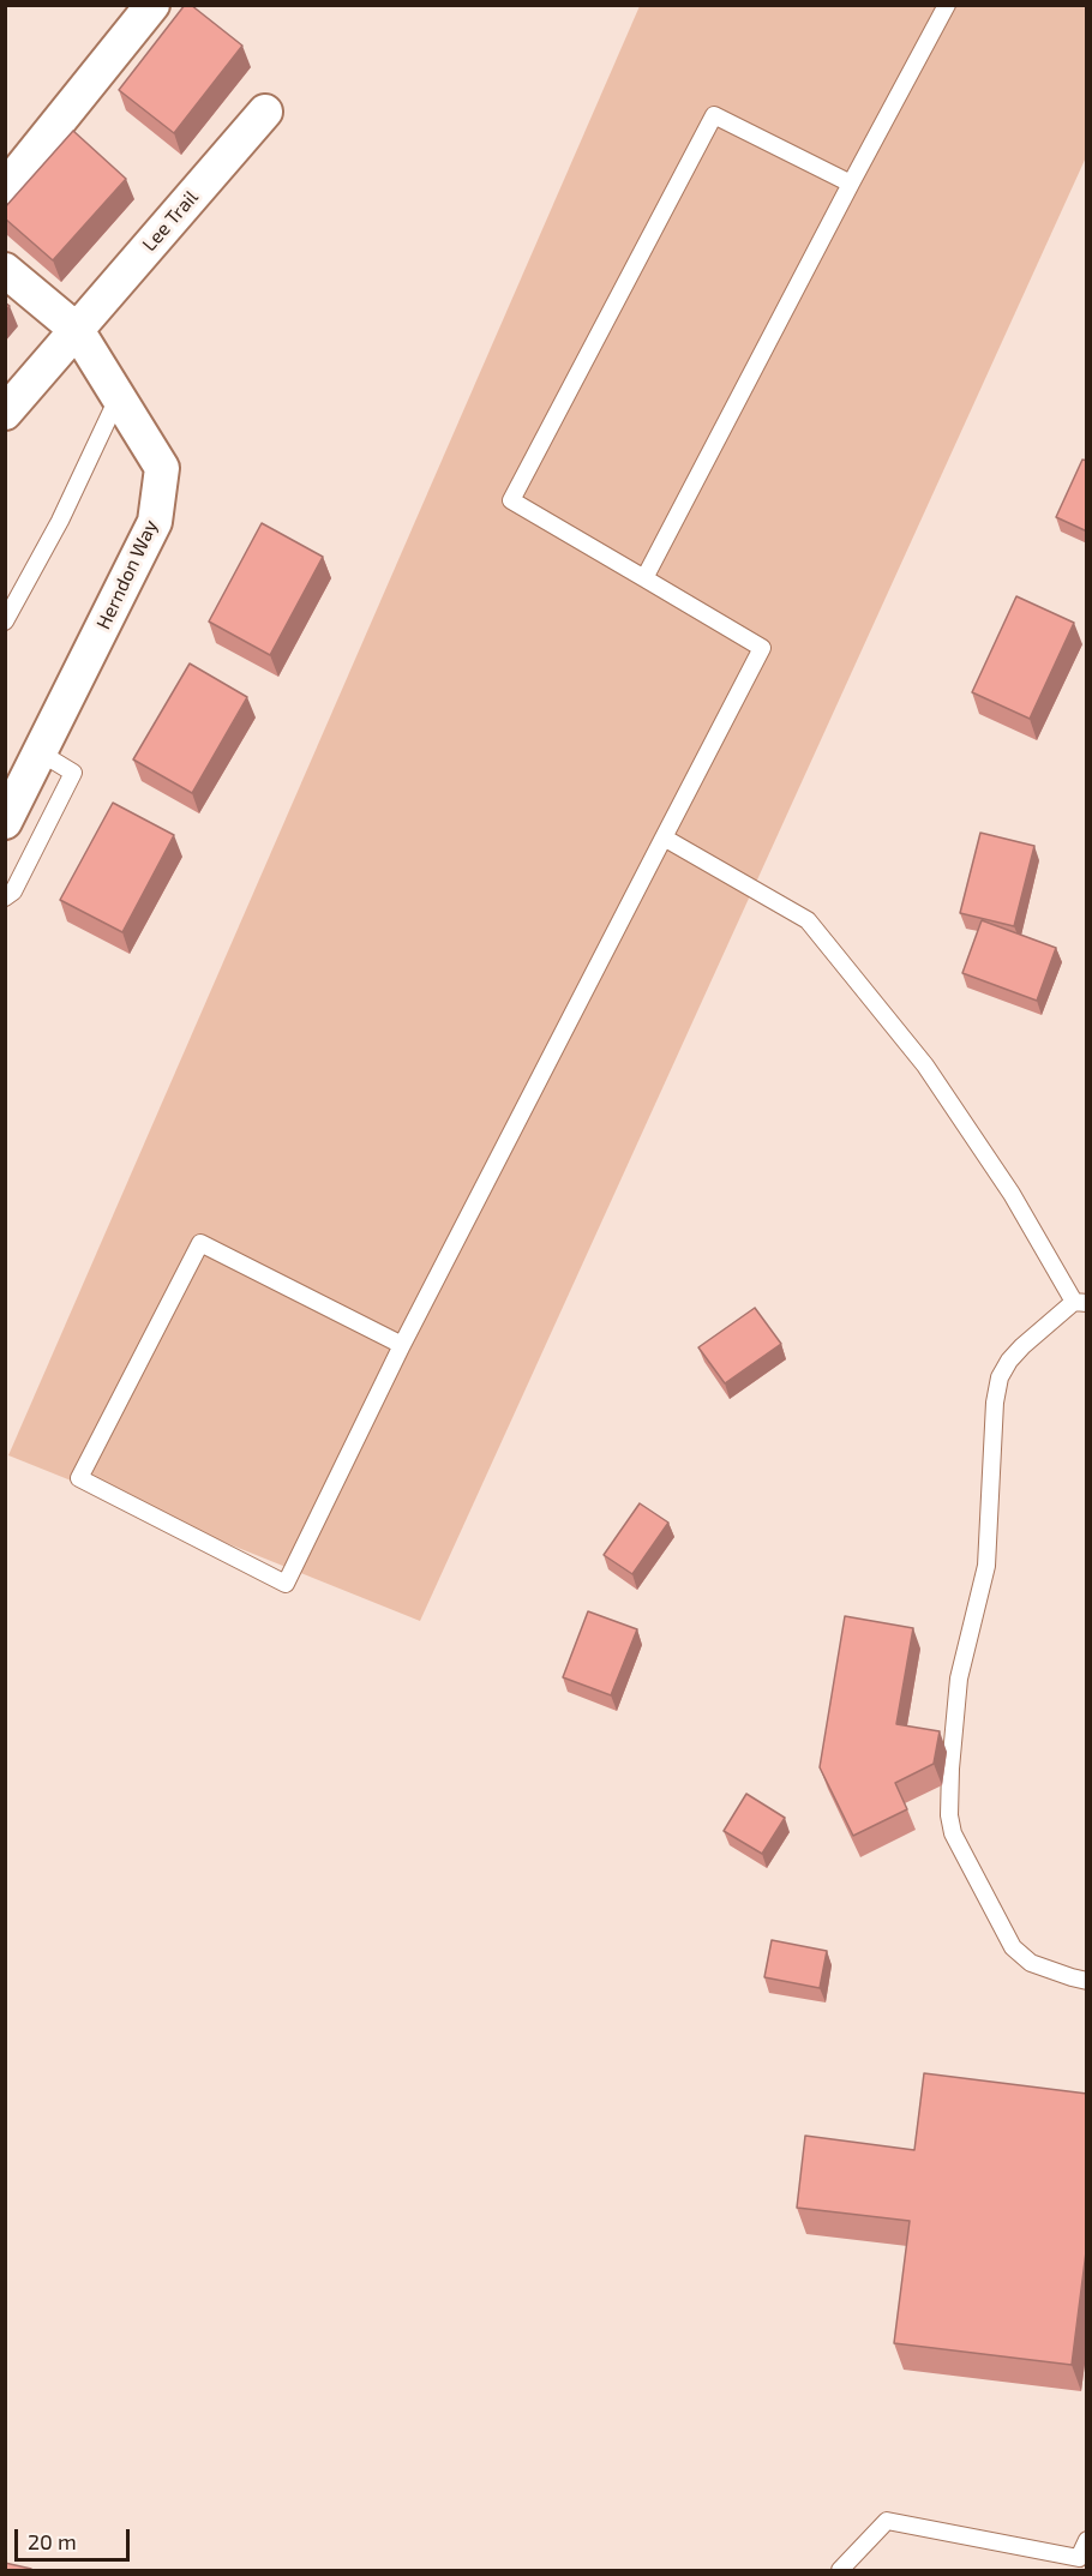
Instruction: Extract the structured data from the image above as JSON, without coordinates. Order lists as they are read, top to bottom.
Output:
{
  "streets": {
    "street": ["Lee Trail", "Herndon Way"]
  },
  "crossings": [
    ["Lee Trail", "Herndon Way"]
  ],
  "scale_bar": "20 m"
}
